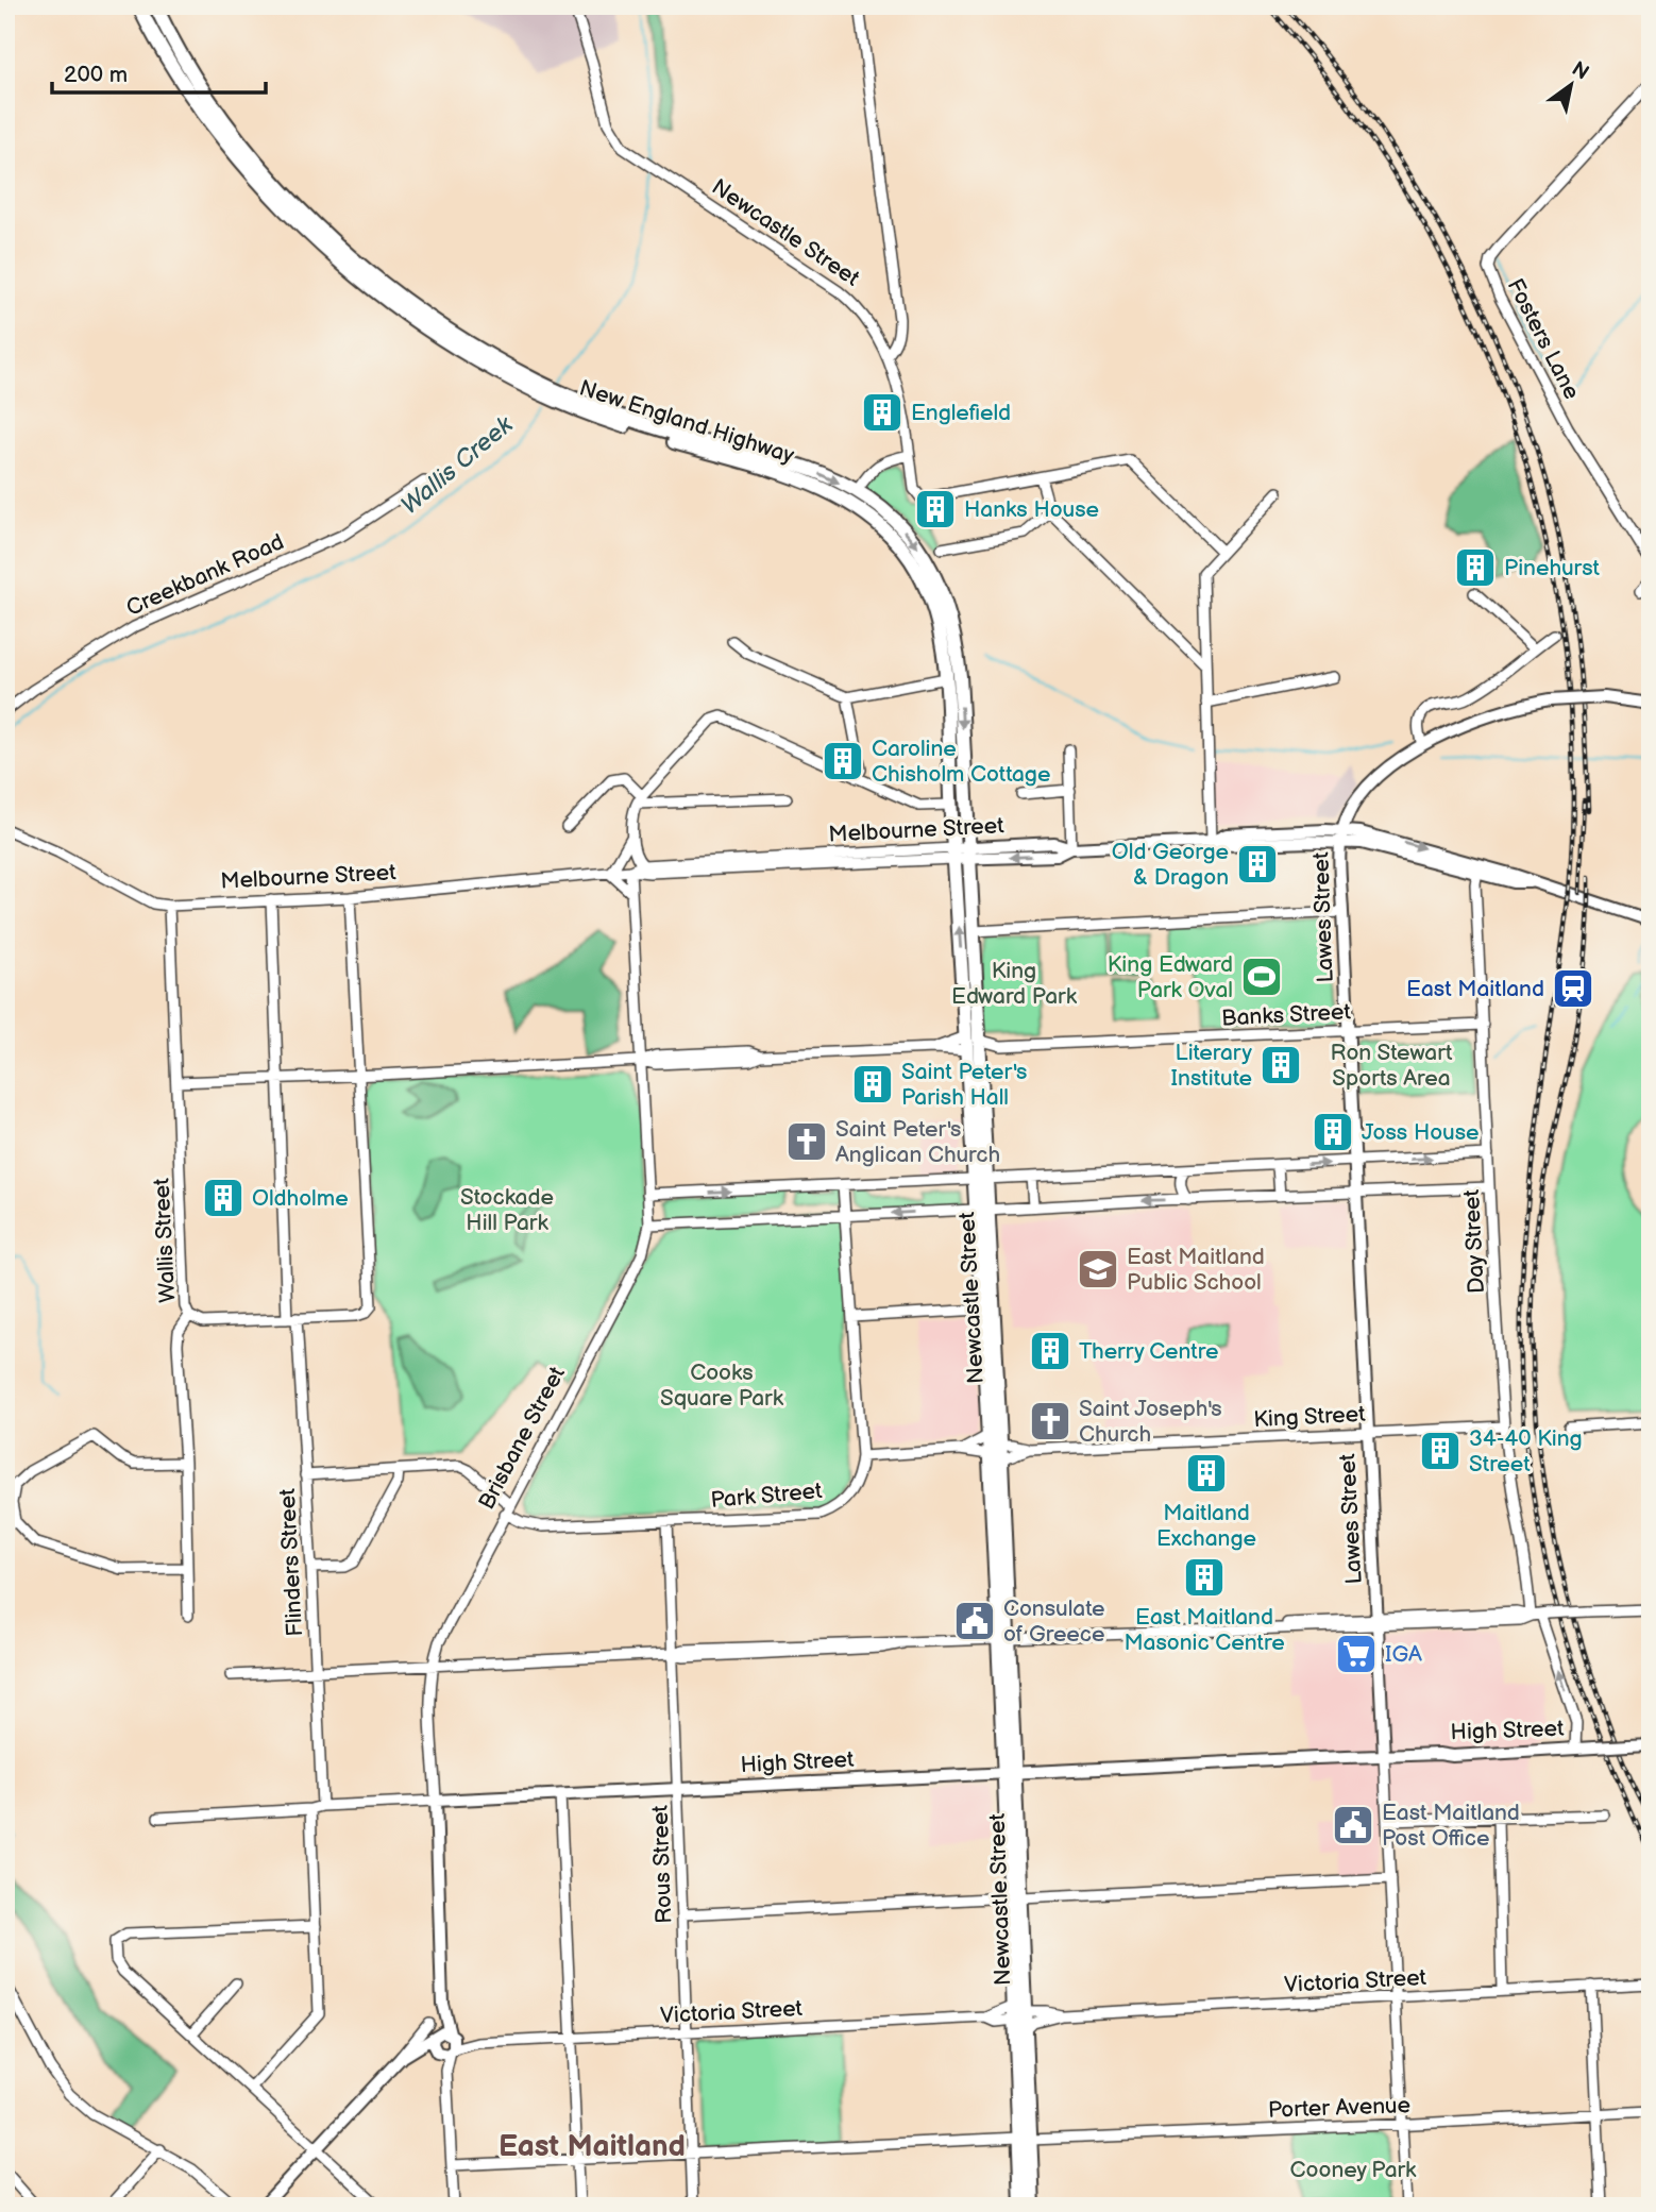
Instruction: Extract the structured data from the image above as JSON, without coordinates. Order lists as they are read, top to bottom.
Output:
{
  "streets": {
    "highway": ["Newcastle Street", "New England Highway"],
    "main road": [
      "Melbourne Street",
      "Lawes Street",
      "Brisbane Street",
      "High Street"
    ],
    "street": [
      "Fosters Lane",
      "Creekbank Road",
      "Banks Street",
      "Wallis Street",
      "Day Street",
      "King Street",
      "Park Street",
      "Flinders Street",
      "Rous Street",
      "Victoria Street",
      "Porter Avenue"
    ]
  },
  "crossings": [
    ["Newcastle Street", "New England Highway"],
    ["Newcastle Street", "Melbourne Street"],
    ["Newcastle Street", "Banks Street"],
    ["Newcastle Street", "King Street"],
    ["Newcastle Street", "High Street"],
    ["Newcastle Street", "Victoria Street"],
    ["Newcastle Street", "Porter Avenue"],
    ["Melbourne Street", "Lawes Street"],
    ["Melbourne Street", "Wallis Street"],
    ["Melbourne Street", "Day Street"],
    ["Melbourne Street", "Brisbane Street"],
    ["Melbourne Street", "Flinders Street"],
    ["Lawes Street", "Banks Street"],
    ["Lawes Street", "King Street"],
    ["Lawes Street", "High Street"],
    ["Lawes Street", "Victoria Street"],
    ["Lawes Street", "Porter Avenue"],
    ["Banks Street", "Day Street"],
    ["Day Street", "King Street"],
    ["Day Street", "High Street"],
    ["King Street", "Park Street"],
    ["Brisbane Street", "Park Street"],
    ["Brisbane Street", "High Street"],
    ["Brisbane Street", "Victoria Street"],
    ["Brisbane Street", "Porter Avenue"],
    ["Park Street", "Flinders Street"],
    ["Park Street", "Rous Street"],
    ["Flinders Street", "High Street"],
    ["High Street", "Rous Street"],
    ["Rous Street", "Victoria Street"],
    ["Rous Street", "Porter Avenue"]
  ],
  "districts": ["East Maitland"],
  "water": ["Wallis Creek"],
  "parks": [
    "King Edward Park",
    "Ron Stewart Sports Area",
    "Stockade Hill Park",
    "Cooks Square Park",
    "Cooney Park"
  ],
  "places": {
    "building": [
      "Englefield",
      "Hanks House",
      "Pinehurst",
      "Caroline Chisholm Cottage",
      "Old George & Dragon",
      "Literary Institute",
      "Saint Peter's Parish Hall",
      "Joss House",
      "Oldholme",
      "Therry Centre",
      "34-40 King Street",
      "Maitland Exchange",
      "East Maitland Masonic Centre"
    ],
    "sports": ["King Edward Park Oval"],
    "station": ["East Maitland"],
    "church": ["Saint Peter's Anglican Church", "Saint Joseph's Church"],
    "school or university": ["East Maitland Public School"],
    "public building": ["Consulate of Greece", "East Maitland Post Office"],
    "supermarket": ["IGA"]
  },
  "scale_bar": "200 m",
  "north": "top right"
}
